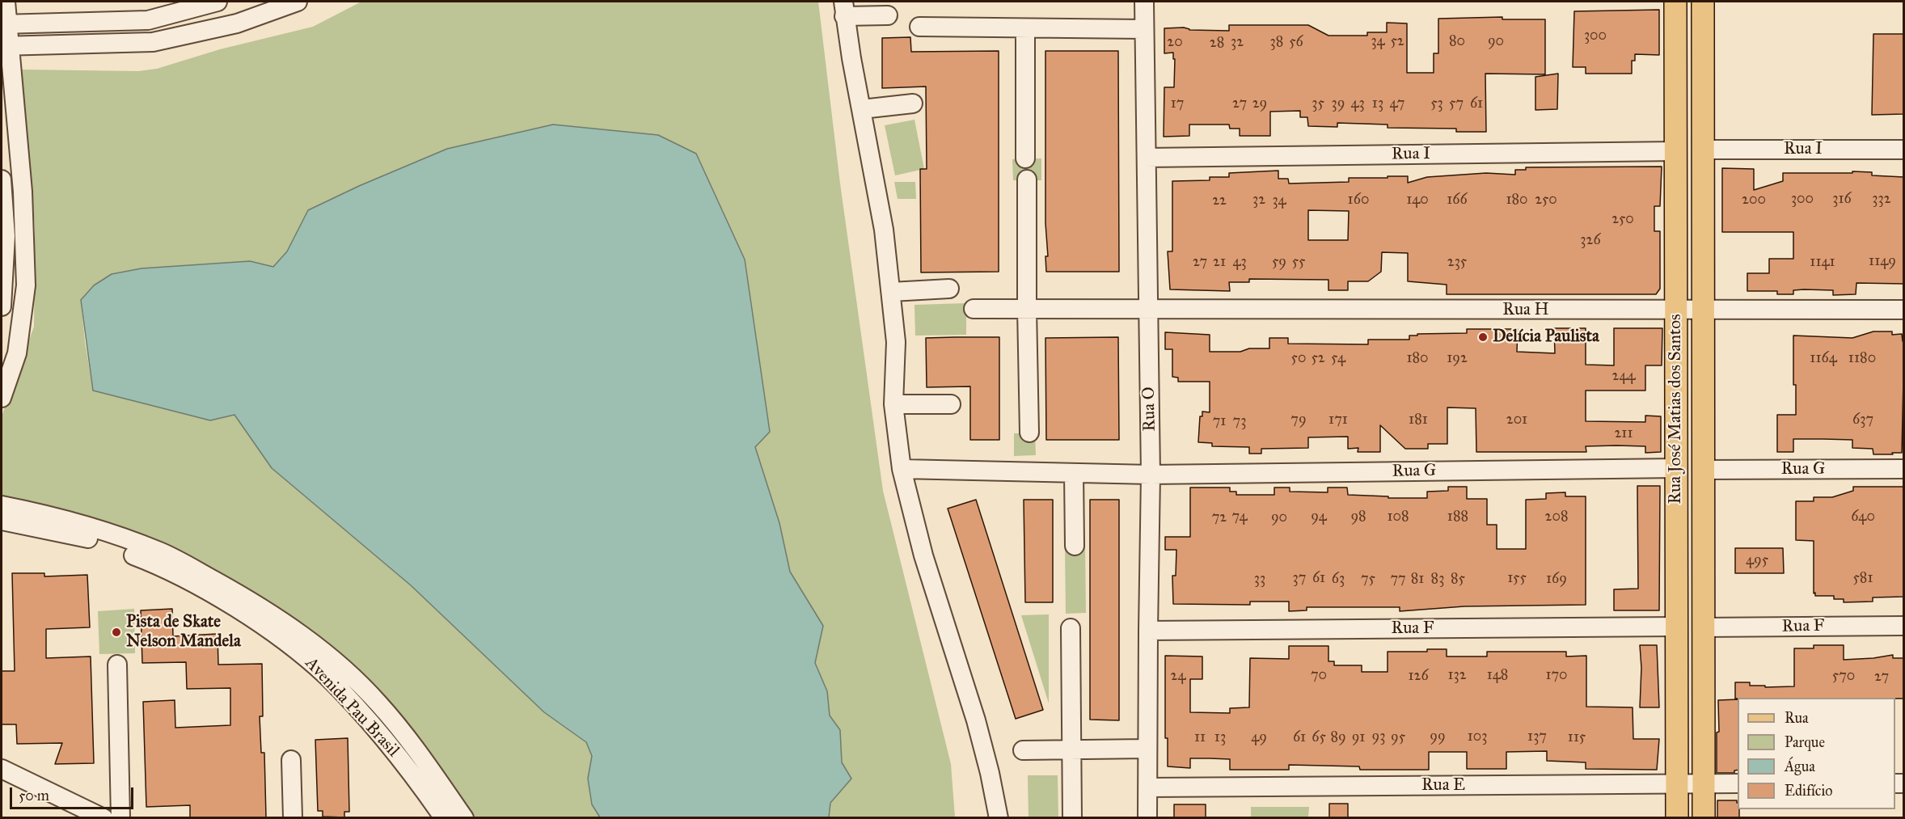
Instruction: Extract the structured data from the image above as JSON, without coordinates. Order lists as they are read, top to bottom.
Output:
{
  "streets": {
    "main road": ["Rua José Matias dos Santos"],
    "street": [
      "Rua I",
      "Rua H",
      "Rua O",
      "Rua G",
      "Rua F",
      "Avenida Pau Brasil",
      "Rua E"
    ]
  },
  "crossings": [
    ["Rua I", "Rua O"],
    ["Rua I", "Rua José Matias dos Santos"],
    ["Rua H", "Rua O"],
    ["Rua H", "Rua José Matias dos Santos"],
    ["Rua O", "Rua G"],
    ["Rua O", "Rua F"],
    ["Rua O", "Rua E"],
    ["Rua José Matias dos Santos", "Rua G"],
    ["Rua José Matias dos Santos", "Rua F"],
    ["Rua José Matias dos Santos", "Rua E"]
  ],
  "places": ["Delícia Paulista", "Pista de Skate Nelson Mandela"],
  "house_numbers": [
    "300",
    "34",
    "52",
    "80",
    "90",
    "20",
    "32",
    "38",
    "56",
    "28",
    "17",
    "27",
    "29",
    "35",
    "39",
    "43",
    "13",
    "47",
    "53",
    "57",
    "61",
    "300",
    "316",
    "332",
    "32",
    "160",
    "140",
    "166",
    "180",
    "250",
    "200",
    "22",
    "34",
    "250",
    "326",
    "1149",
    "27",
    "21",
    "43",
    "59",
    "55",
    "235",
    "1141",
    "50",
    "52",
    "54",
    "180",
    "192",
    "1164",
    "1180",
    "244",
    "79",
    "171",
    "181",
    "201",
    "637",
    "71",
    "73",
    "211",
    "74",
    "94",
    "98",
    "108",
    "188",
    "208",
    "640",
    "72",
    "90",
    "495",
    "37",
    "61",
    "155",
    "581",
    "33",
    "63",
    "75",
    "77",
    "81",
    "83",
    "85",
    "169",
    "70",
    "132",
    "148",
    "170",
    "24",
    "126",
    "570",
    "27",
    "93",
    "99",
    "103",
    "137",
    "11",
    "13",
    "49",
    "61",
    "65",
    "89",
    "91",
    "95",
    "115"
  ],
  "legend": [
    "Rua",
    "Parque",
    "Água",
    "Edifício"
  ],
  "scale_bar": "50 m"
}
